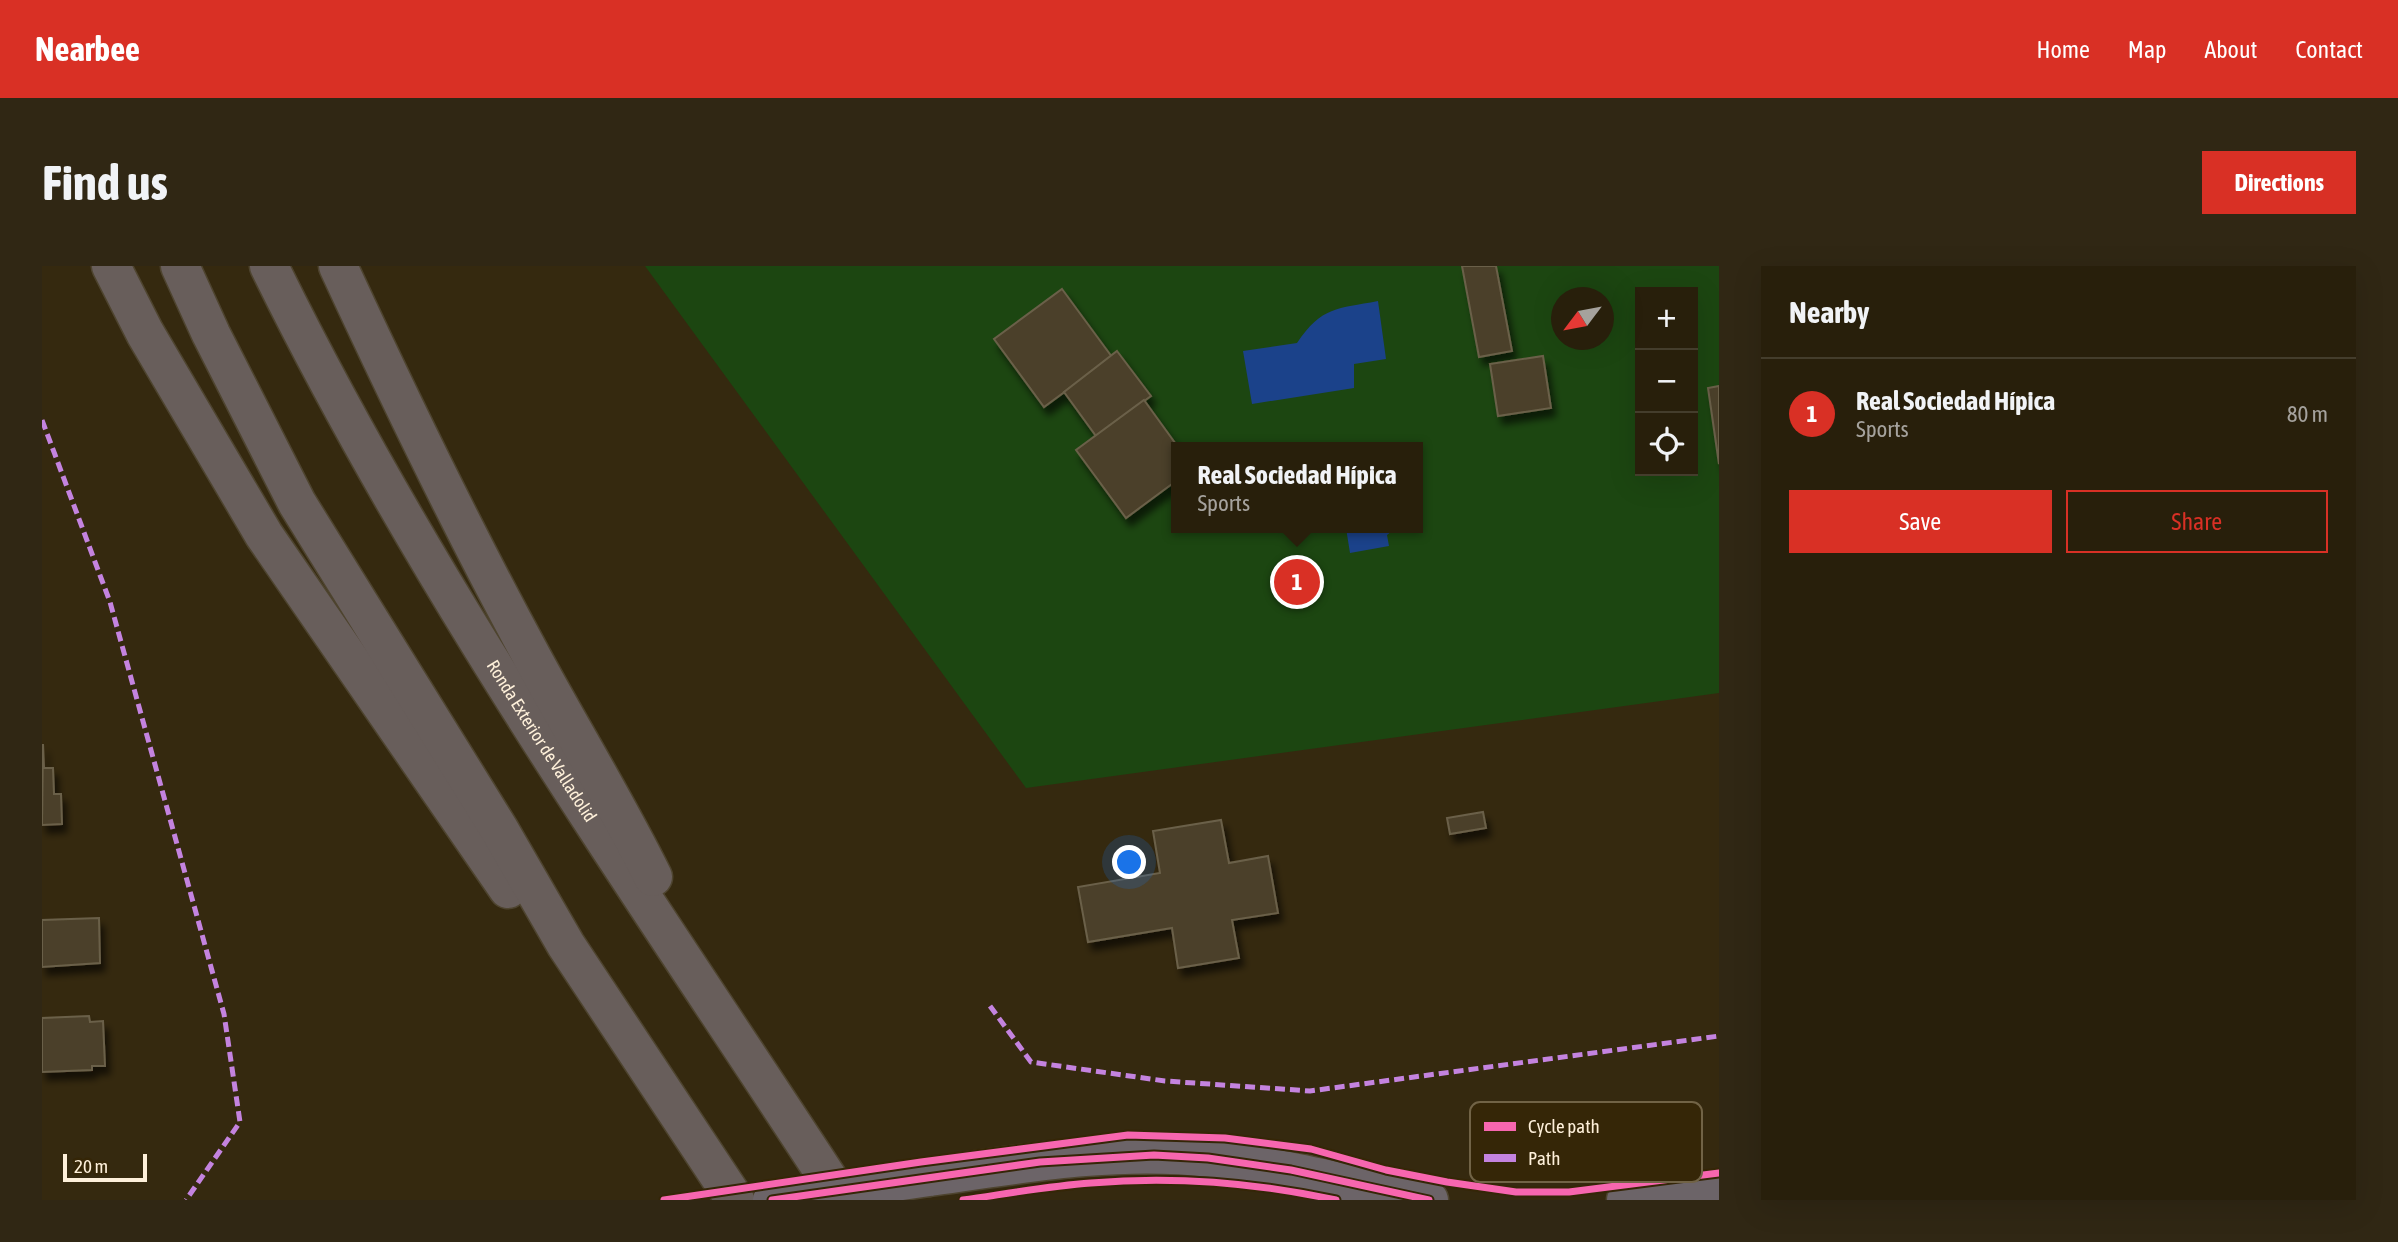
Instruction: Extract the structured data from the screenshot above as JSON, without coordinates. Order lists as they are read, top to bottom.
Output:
{
  "streets": {
    "highway": ["Ronda Exterior de Valladolid"]
  },
  "legend": ["Cycle path", "Path"],
  "scale_bar": "20 m",
  "north": "bottom left",
  "page": {
    "header": "Nearbee",
    "nav": [
      "Home",
      "Map",
      "About",
      "Contact"
    ],
    "buttons": [
      "Directions",
      ["Save", "Share"]
    ],
    "title": "Find us",
    "heading": "Nearby",
    "map_buttons": ["+", "−"],
    "list": [
      {
        "mark": "1",
        "name": "Real Sociedad Hípica",
        "note": "Sports",
        "value": "80 m"
      }
    ],
    "popup": ["Real Sociedad Hípica", "Sports"],
    "pins": "1",
    "scale": "20 m"
  }
}
